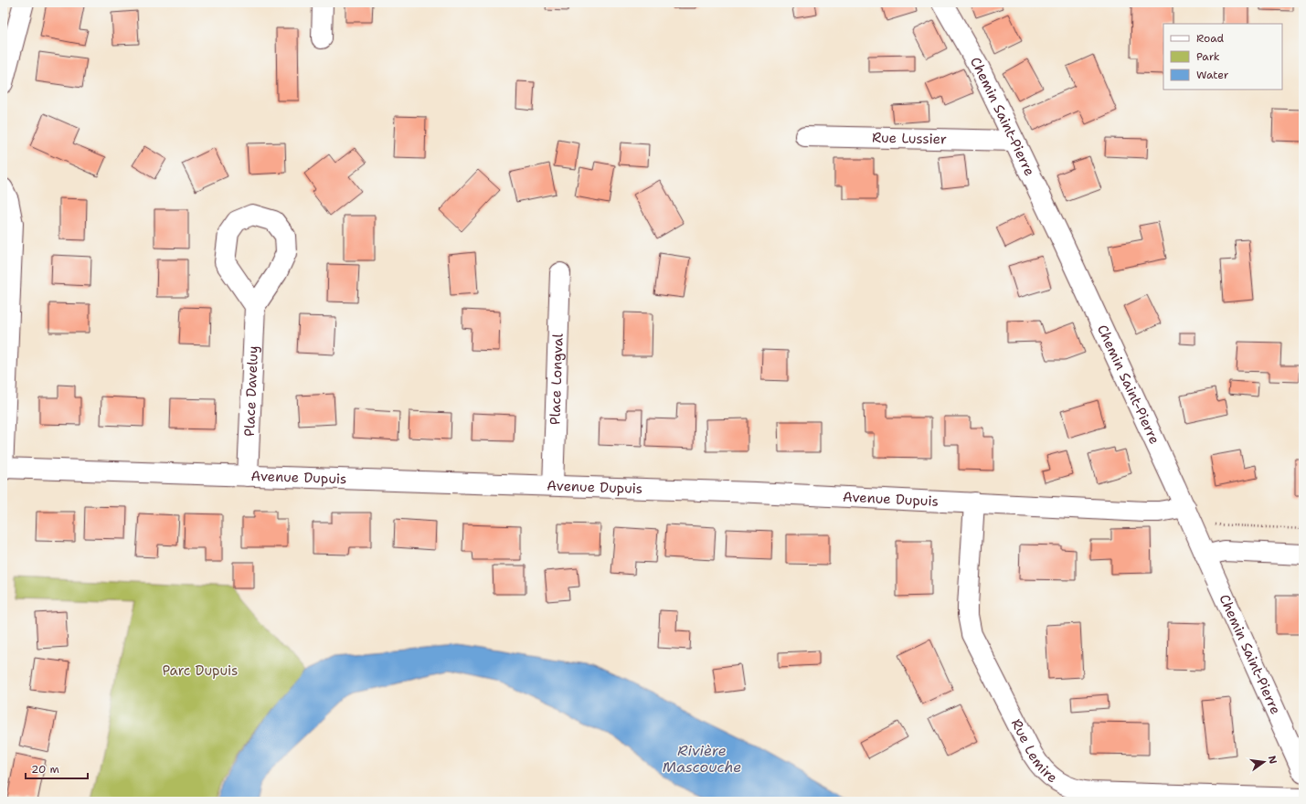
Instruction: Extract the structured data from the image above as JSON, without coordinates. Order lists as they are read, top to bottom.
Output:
{
  "streets": {
    "street": [
      "Chemin Saint-Pierre",
      "Rue Lussier",
      "Place Longval",
      "Place Daveluy",
      "Avenue Dupuis",
      "Rue Lemire"
    ]
  },
  "crossings": [
    ["Chemin Saint-Pierre", "Rue Lussier"],
    ["Chemin Saint-Pierre", "Avenue Dupuis"],
    ["Place Longval", "Avenue Dupuis"],
    ["Place Daveluy", "Avenue Dupuis"],
    ["Avenue Dupuis", "Rue Lemire"]
  ],
  "water": ["Rivière Mascouche"],
  "parks": ["Parc Dupuis"],
  "legend": ["Road", "Park", "Water"],
  "scale_bar": "20 m",
  "north": "right"
}
